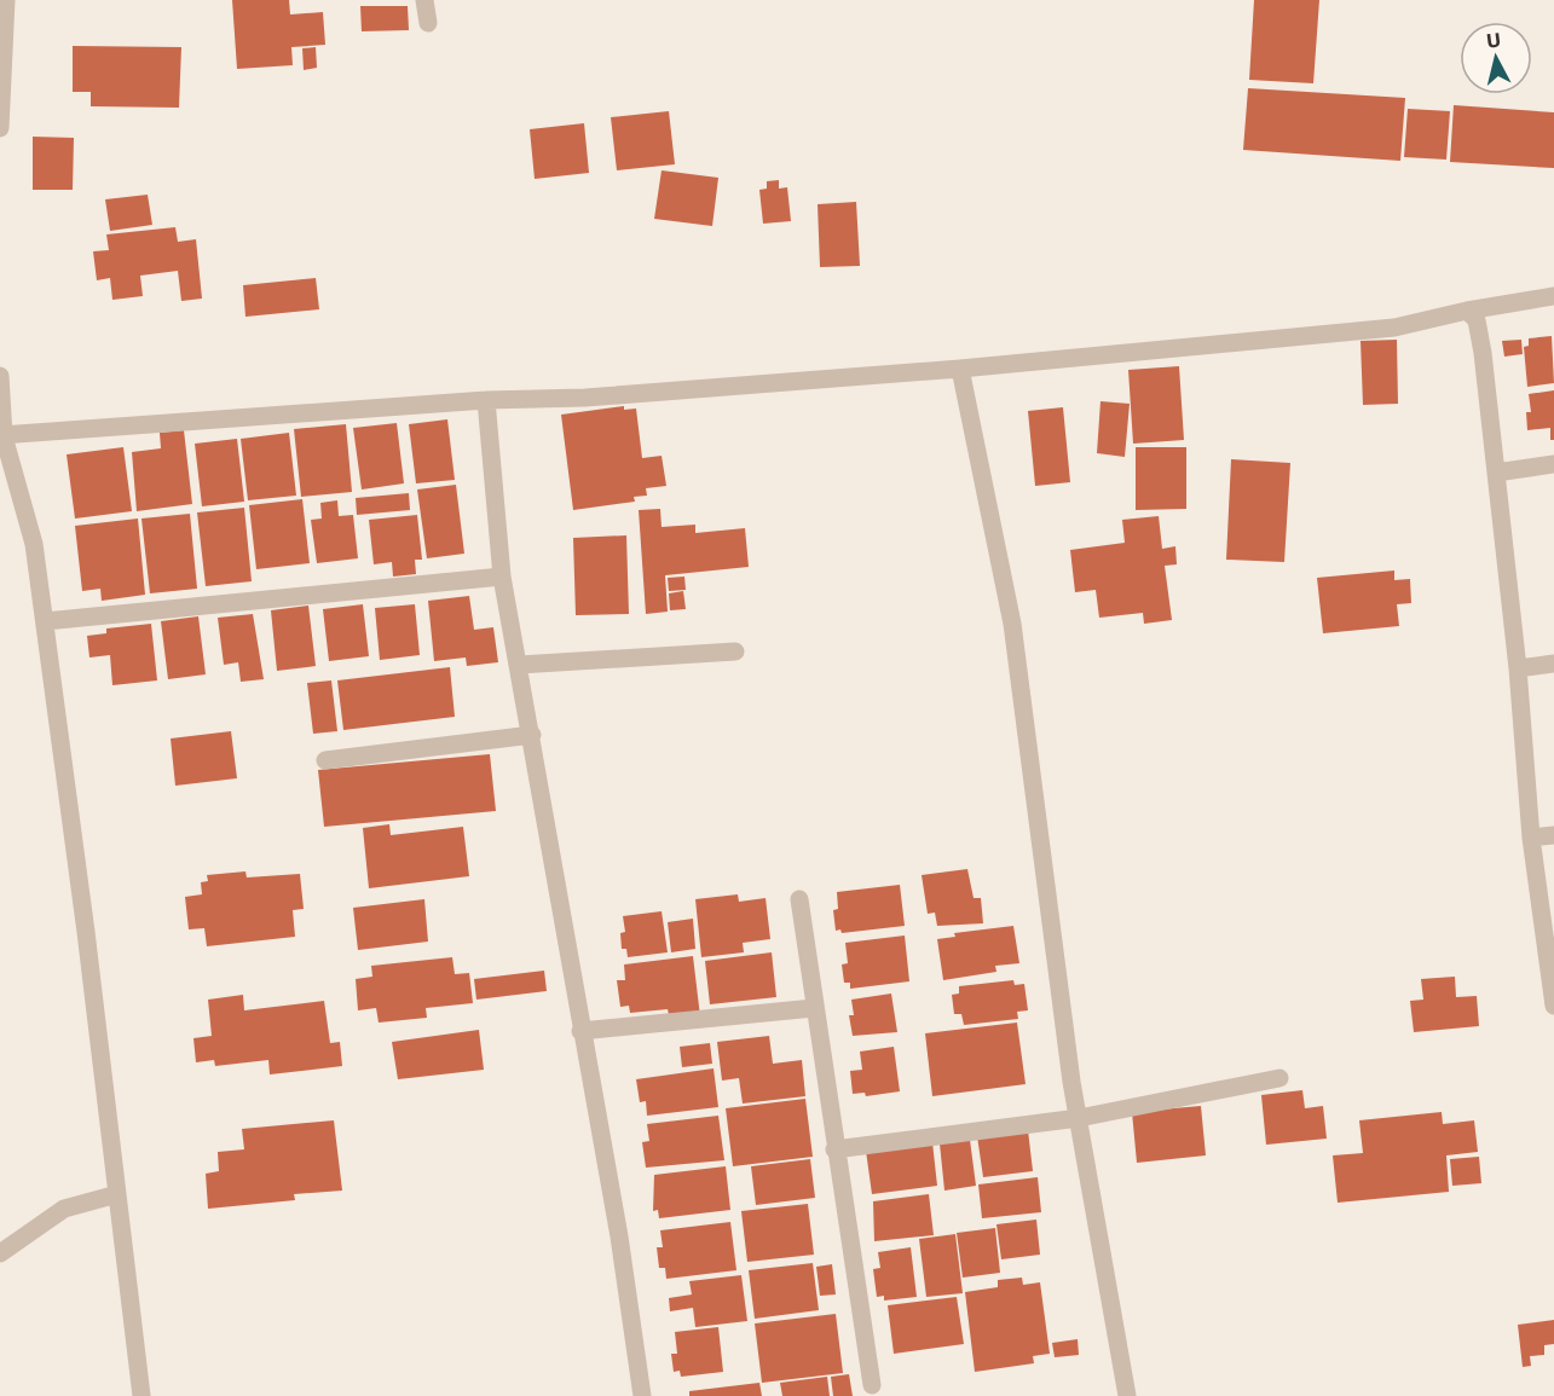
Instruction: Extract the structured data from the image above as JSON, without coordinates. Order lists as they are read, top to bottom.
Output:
{
  "north": "top"
}
